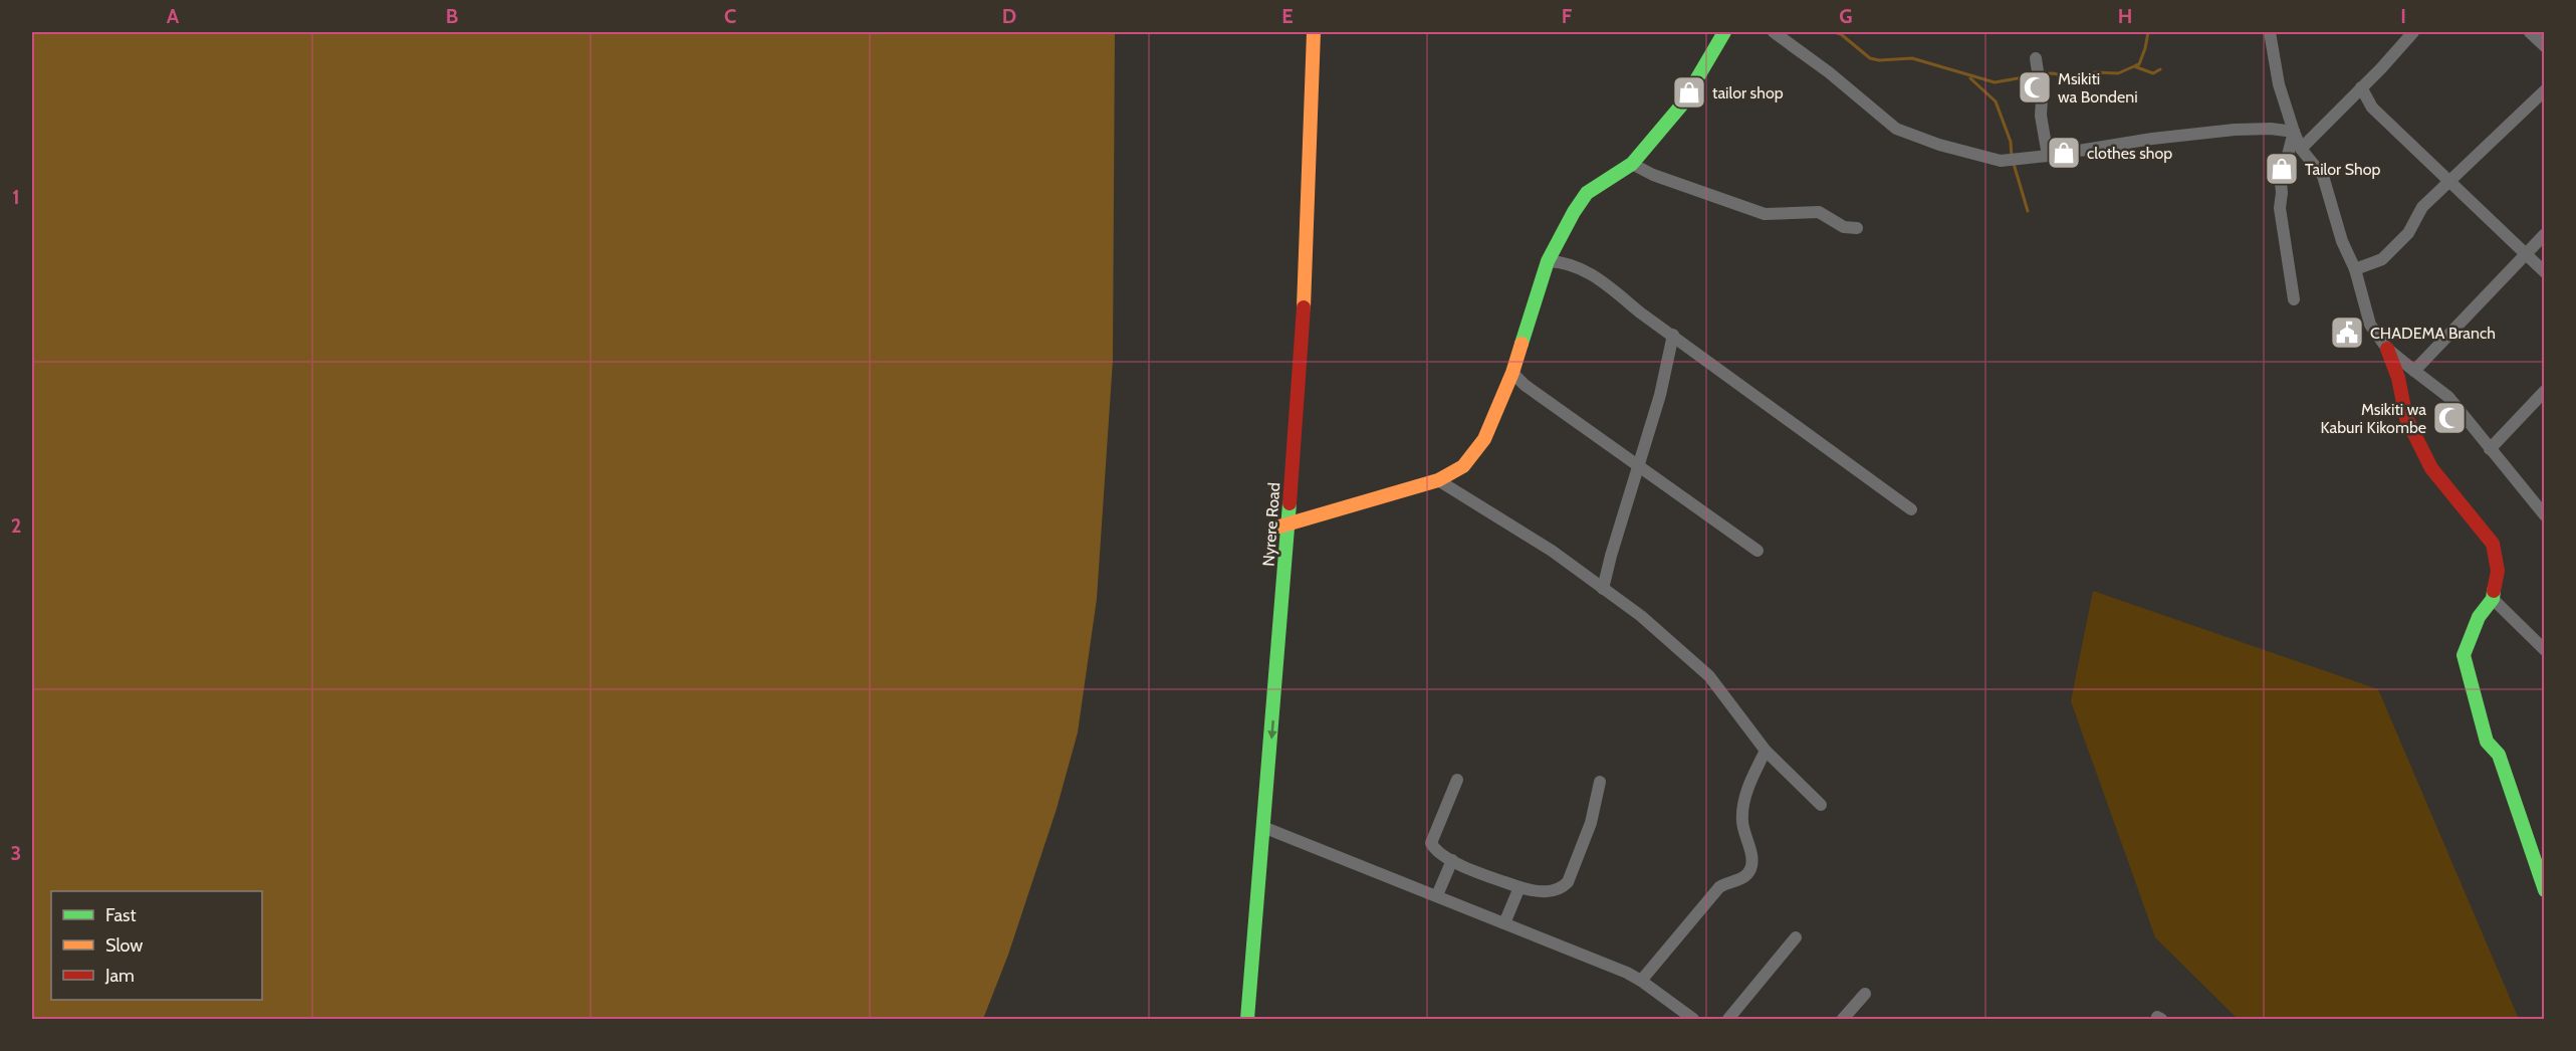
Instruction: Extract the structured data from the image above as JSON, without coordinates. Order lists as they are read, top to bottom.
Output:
{
  "streets": {
    "main road": ["Nyrere Road"]
  },
  "places": {
    "mosque": ["Msikiti wa Bondeni", "Msikiti wa Kaburi Kikombe"],
    "shop": ["tailor shop", "clothes shop", "Tailor Shop"],
    "public building": ["CHADEMA Branch"]
  },
  "legend": ["Fast", "Slow", "Jam"],
  "grid": {
    "columns": [
      "A",
      "B",
      "C",
      "D",
      "E",
      "F",
      "G",
      "H",
      "I"
    ],
    "rows": ["1", "2", "3"]
  }
}
